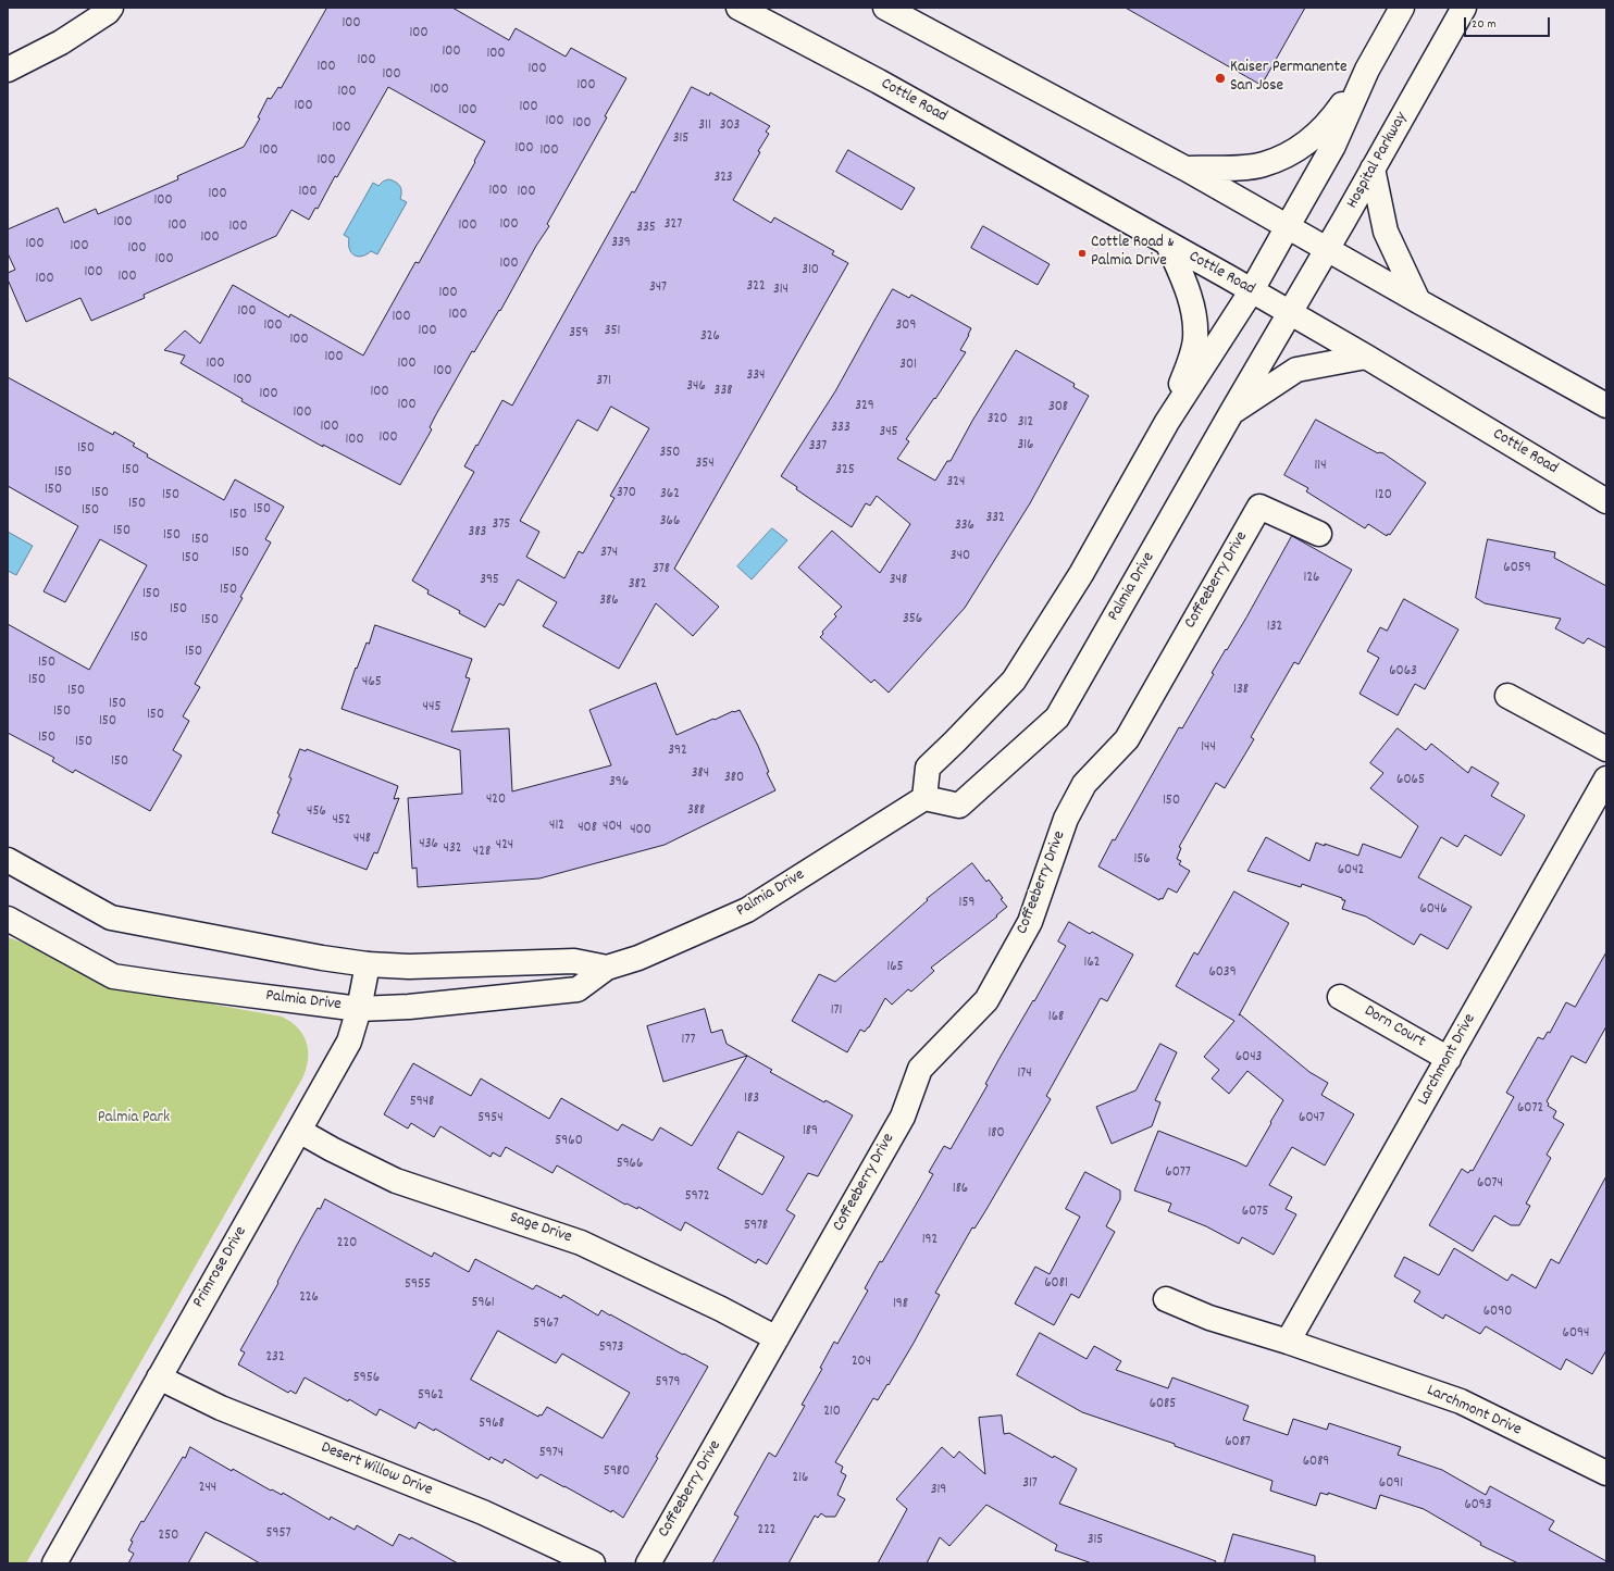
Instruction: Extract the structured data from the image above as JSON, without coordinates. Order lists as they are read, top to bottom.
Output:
{
  "streets": {
    "main road": [
      "Cottle Road",
      "Hospital Parkway",
      "Coffeeberry Drive",
      "Palmia Drive",
      "Dorn Court",
      "Larchmont Drive",
      "Sage Drive",
      "Primrose Drive",
      "Desert Willow Drive"
    ]
  },
  "crossings": [
    ["Cottle Road", "Hospital Parkway"],
    ["Cottle Road", "Palmia Drive"],
    ["Hospital Parkway", "Palmia Drive"],
    ["Coffeeberry Drive", "Sage Drive"],
    ["Palmia Drive", "Primrose Drive"],
    ["Dorn Court", "Larchmont Drive"],
    ["Sage Drive", "Primrose Drive"],
    ["Primrose Drive", "Desert Willow Drive"]
  ],
  "parks": ["Palmia Park"],
  "places": ["Kaiser Permanente San Jose", "Cottle Road & Palmia Drive"],
  "house_numbers": [
    "100",
    "100",
    "100",
    "100",
    "100",
    "100",
    "100",
    "100",
    "100",
    "100",
    "100",
    "100",
    "100",
    "100",
    "100",
    "100",
    "311",
    "303",
    "100",
    "315",
    "100",
    "100",
    "100",
    "100",
    "323",
    "100",
    "100",
    "100",
    "100",
    "100",
    "100",
    "100",
    "327",
    "100",
    "100",
    "100",
    "335",
    "100",
    "339",
    "100",
    "100",
    "100",
    "100",
    "100",
    "310",
    "100",
    "100",
    "100",
    "322",
    "347",
    "314",
    "100",
    "100",
    "100",
    "100",
    "100",
    "309",
    "100",
    "351",
    "359",
    "326",
    "100",
    "100",
    "100",
    "100",
    "301",
    "100",
    "334",
    "100",
    "371",
    "346",
    "338",
    "100",
    "100",
    "100",
    "329",
    "308",
    "100",
    "320",
    "312",
    "100",
    "333",
    "345",
    "100",
    "100",
    "316",
    "337",
    "150",
    "350",
    "354",
    "114",
    "150",
    "325",
    "150",
    "324",
    "150",
    "150",
    "370",
    "362",
    "150",
    "120",
    "150",
    "150",
    "150",
    "150",
    "332",
    "366",
    "375",
    "336",
    "150",
    "383",
    "150",
    "150",
    "150",
    "374",
    "340",
    "150",
    "6059",
    "378",
    "126",
    "395",
    "348",
    "382",
    "150",
    "150",
    "386",
    "150",
    "356",
    "150",
    "132",
    "150",
    "150",
    "150",
    "6063",
    "150",
    "465",
    "138",
    "150",
    "150",
    "445",
    "150",
    "150",
    "150",
    "150",
    "150",
    "144",
    "392",
    "150",
    "384",
    "380",
    "6065",
    "396",
    "420",
    "150",
    "388",
    "456",
    "452",
    "412",
    "404",
    "408",
    "400",
    "448",
    "436",
    "424",
    "432",
    "428",
    "156",
    "6042",
    "159",
    "6046",
    "162",
    "165",
    "6039",
    "171",
    "168",
    "177",
    "6043",
    "174",
    "183",
    "5948",
    "6072",
    "5954",
    "6047",
    "189",
    "180",
    "5960",
    "5966",
    "6077",
    "6074",
    "186",
    "5972",
    "6075",
    "5978",
    "192",
    "220",
    "6081",
    "5955",
    "226",
    "5961",
    "198",
    "6090",
    "5967",
    "6094",
    "5973",
    "232",
    "204",
    "5956",
    "5979",
    "5962",
    "6085",
    "210",
    "5968",
    "6087",
    "5974",
    "6089",
    "5980",
    "216",
    "317",
    "6091",
    "244",
    "319",
    "6093",
    "222",
    "5957",
    "250",
    "315"
  ],
  "scale_bar": "20 m"
}
